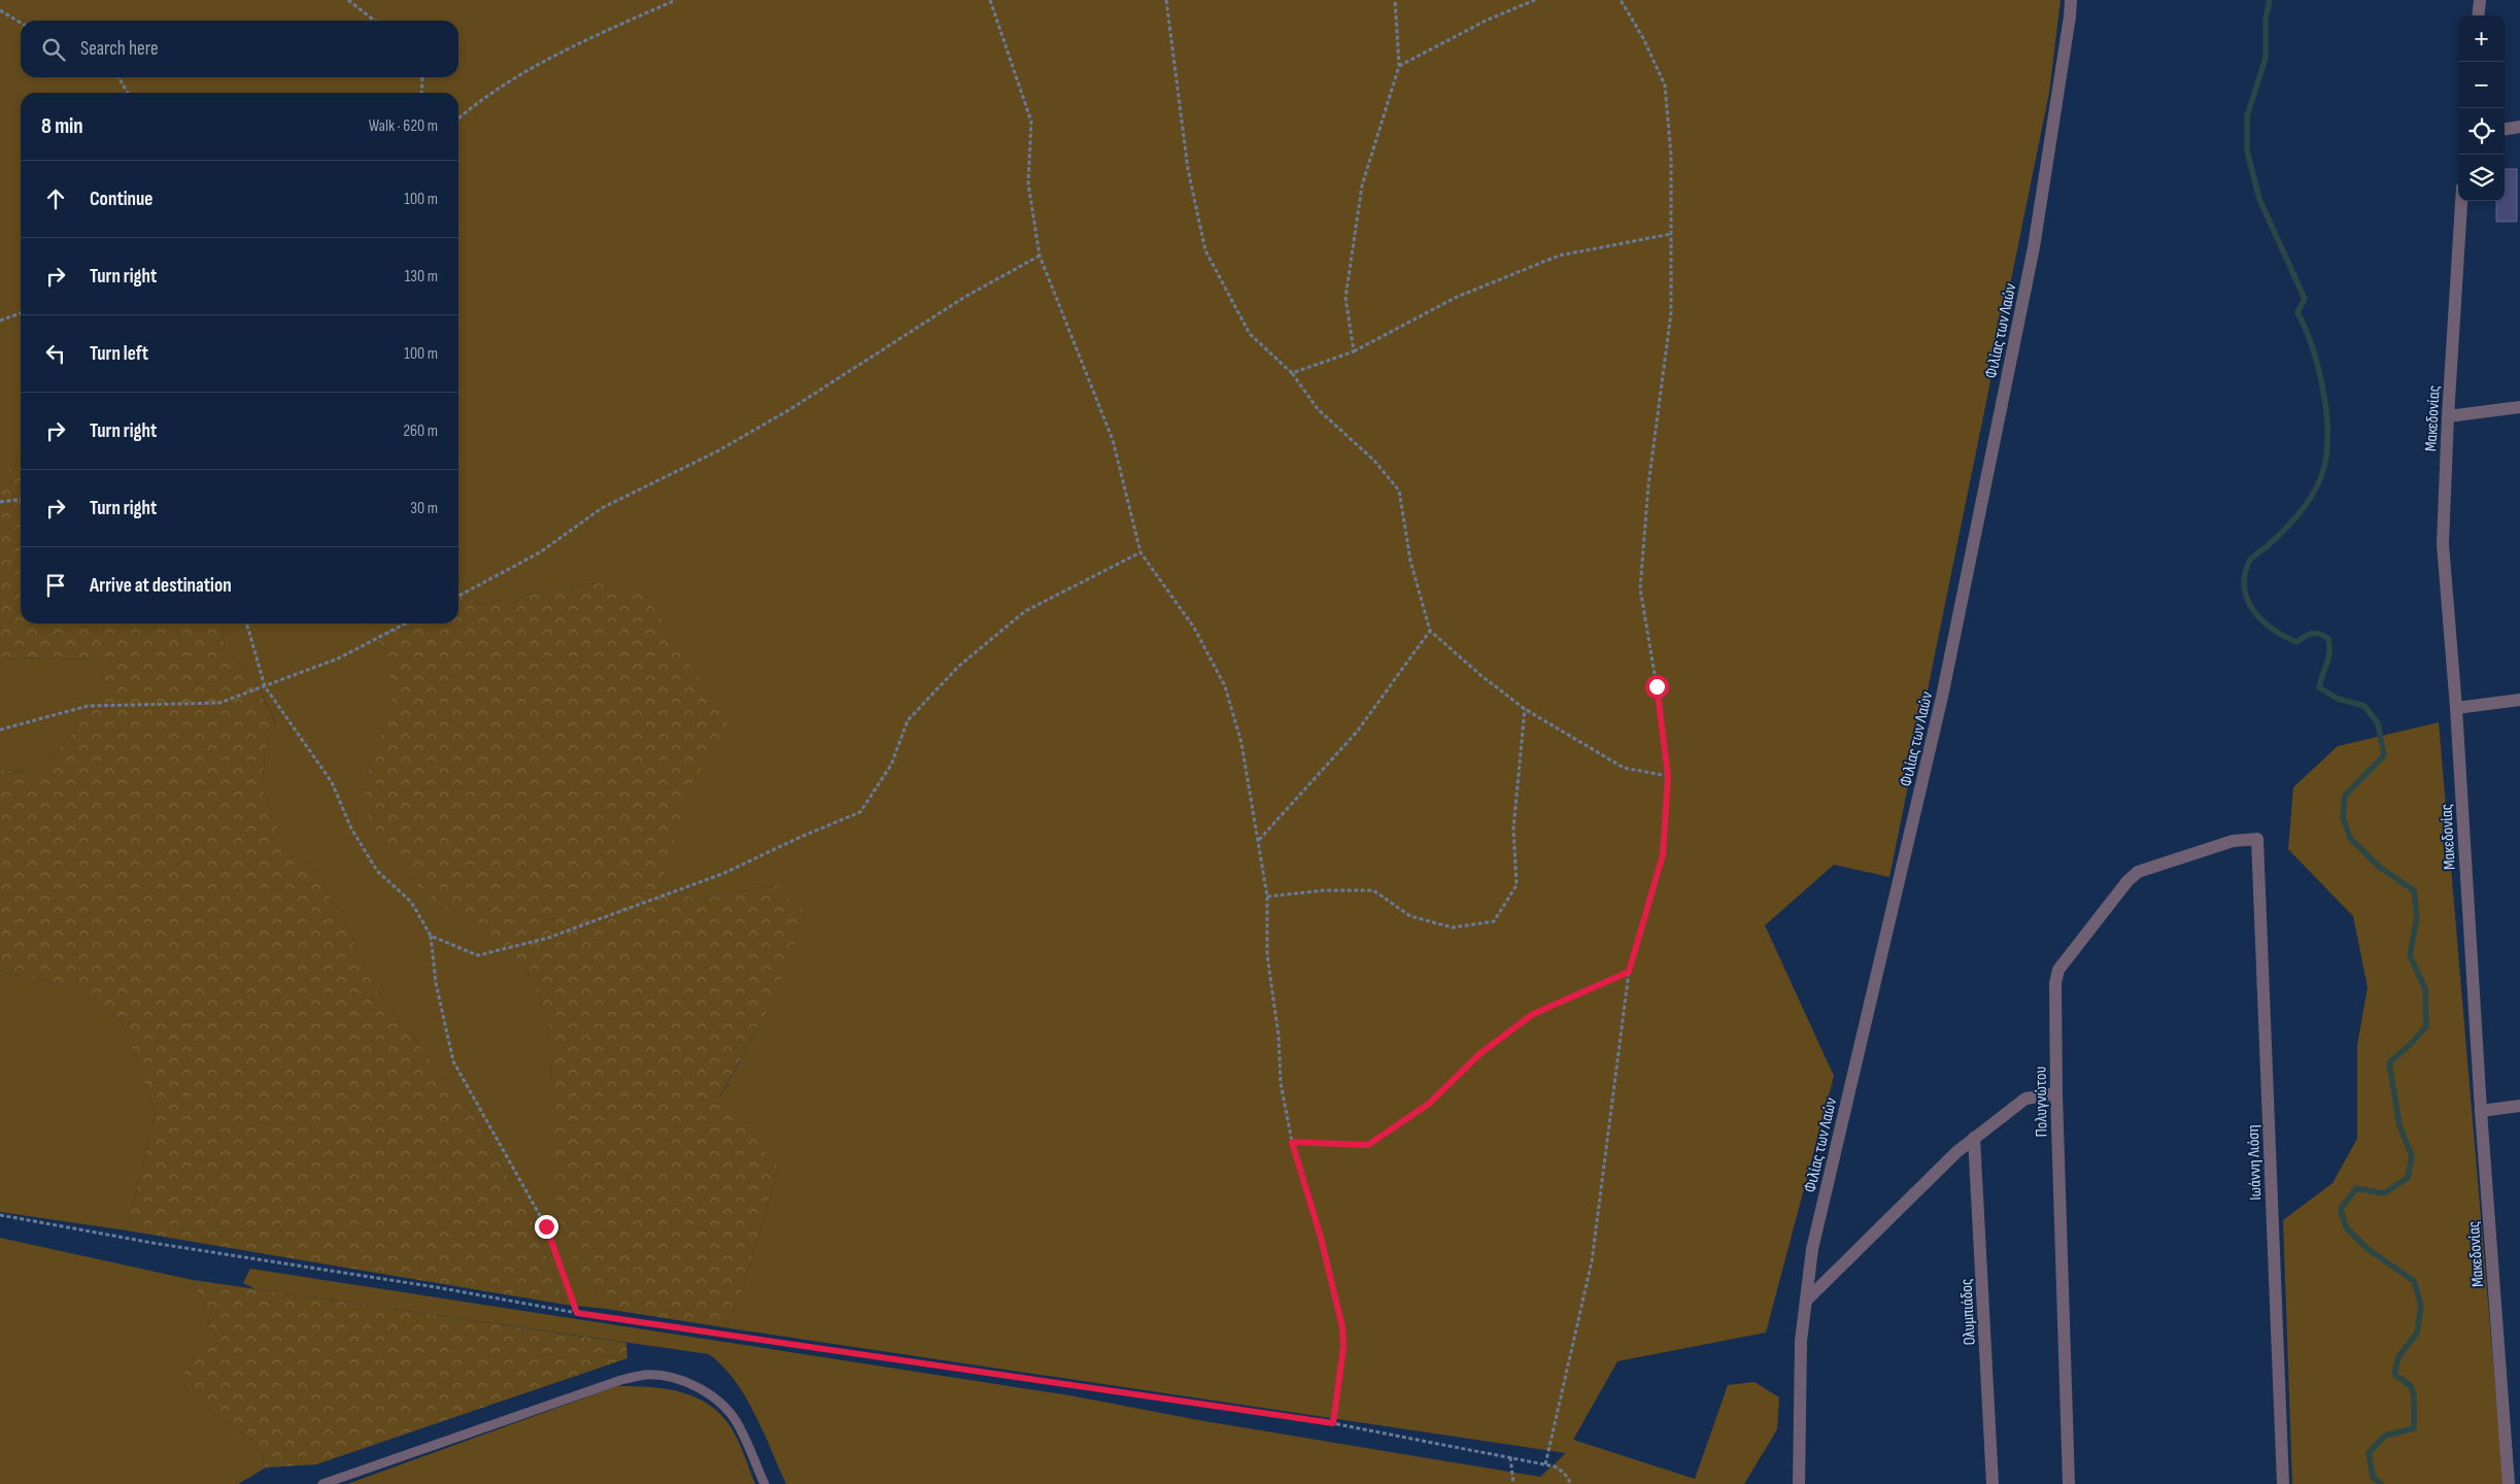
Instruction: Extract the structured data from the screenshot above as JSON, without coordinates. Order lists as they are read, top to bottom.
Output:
{
  "streets": {
    "street": [
      "Φιλίας των Λαών",
      "Μακεδονίας",
      "Πολυγνώτου",
      "Ιωάννη Λιόση",
      "Ολυμπιάδος"
    ]
  },
  "crossings": [
    ["Πολυγνώτου", "Ιωάννη Λιόση"]
  ],
  "page": {
    "map_buttons": ["+", "−"],
    "search": "Search here",
    "heading": ["8 min", "Walk · 620 m"],
    "list": [
      ["Continue", "100 m"],
      ["Turn right", "130 m"],
      ["Turn left", "100 m"],
      ["Turn right", "260 m"],
      ["Turn right", "30 m"],
      "Arrive at destination"
    ]
  }
}
